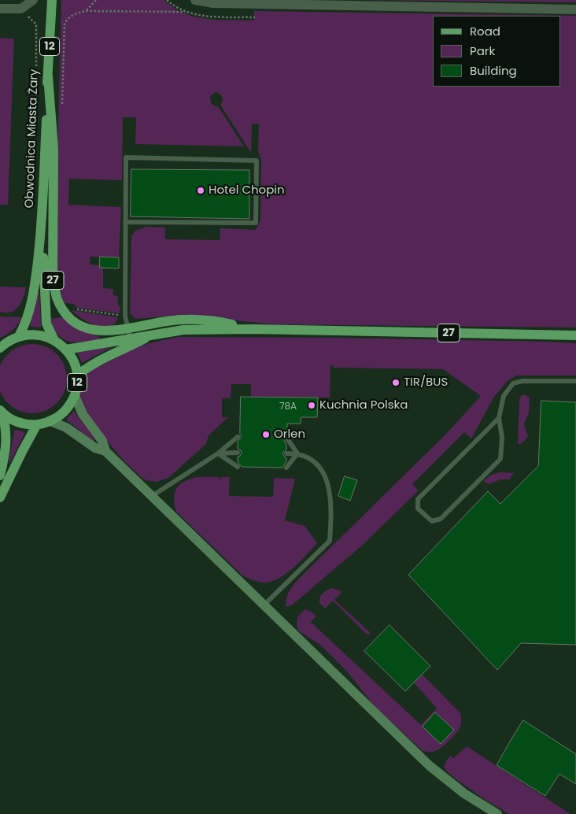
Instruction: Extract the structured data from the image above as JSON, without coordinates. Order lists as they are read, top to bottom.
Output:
{
  "streets": {
    "main road": ["12", "Obwodnica Miasta Żary", "27"]
  },
  "crossings": [
    ["12", "Obwodnica Miasta Żary"],
    ["12", "27"],
    ["Obwodnica Miasta Żary", "27"]
  ],
  "places": [
    "Hotel Chopin",
    "TIR/BUS",
    "Kuchnia Polska",
    "Orlen"
  ],
  "house_numbers": ["78A"],
  "legend": ["Road", "Park", "Building"]
}
